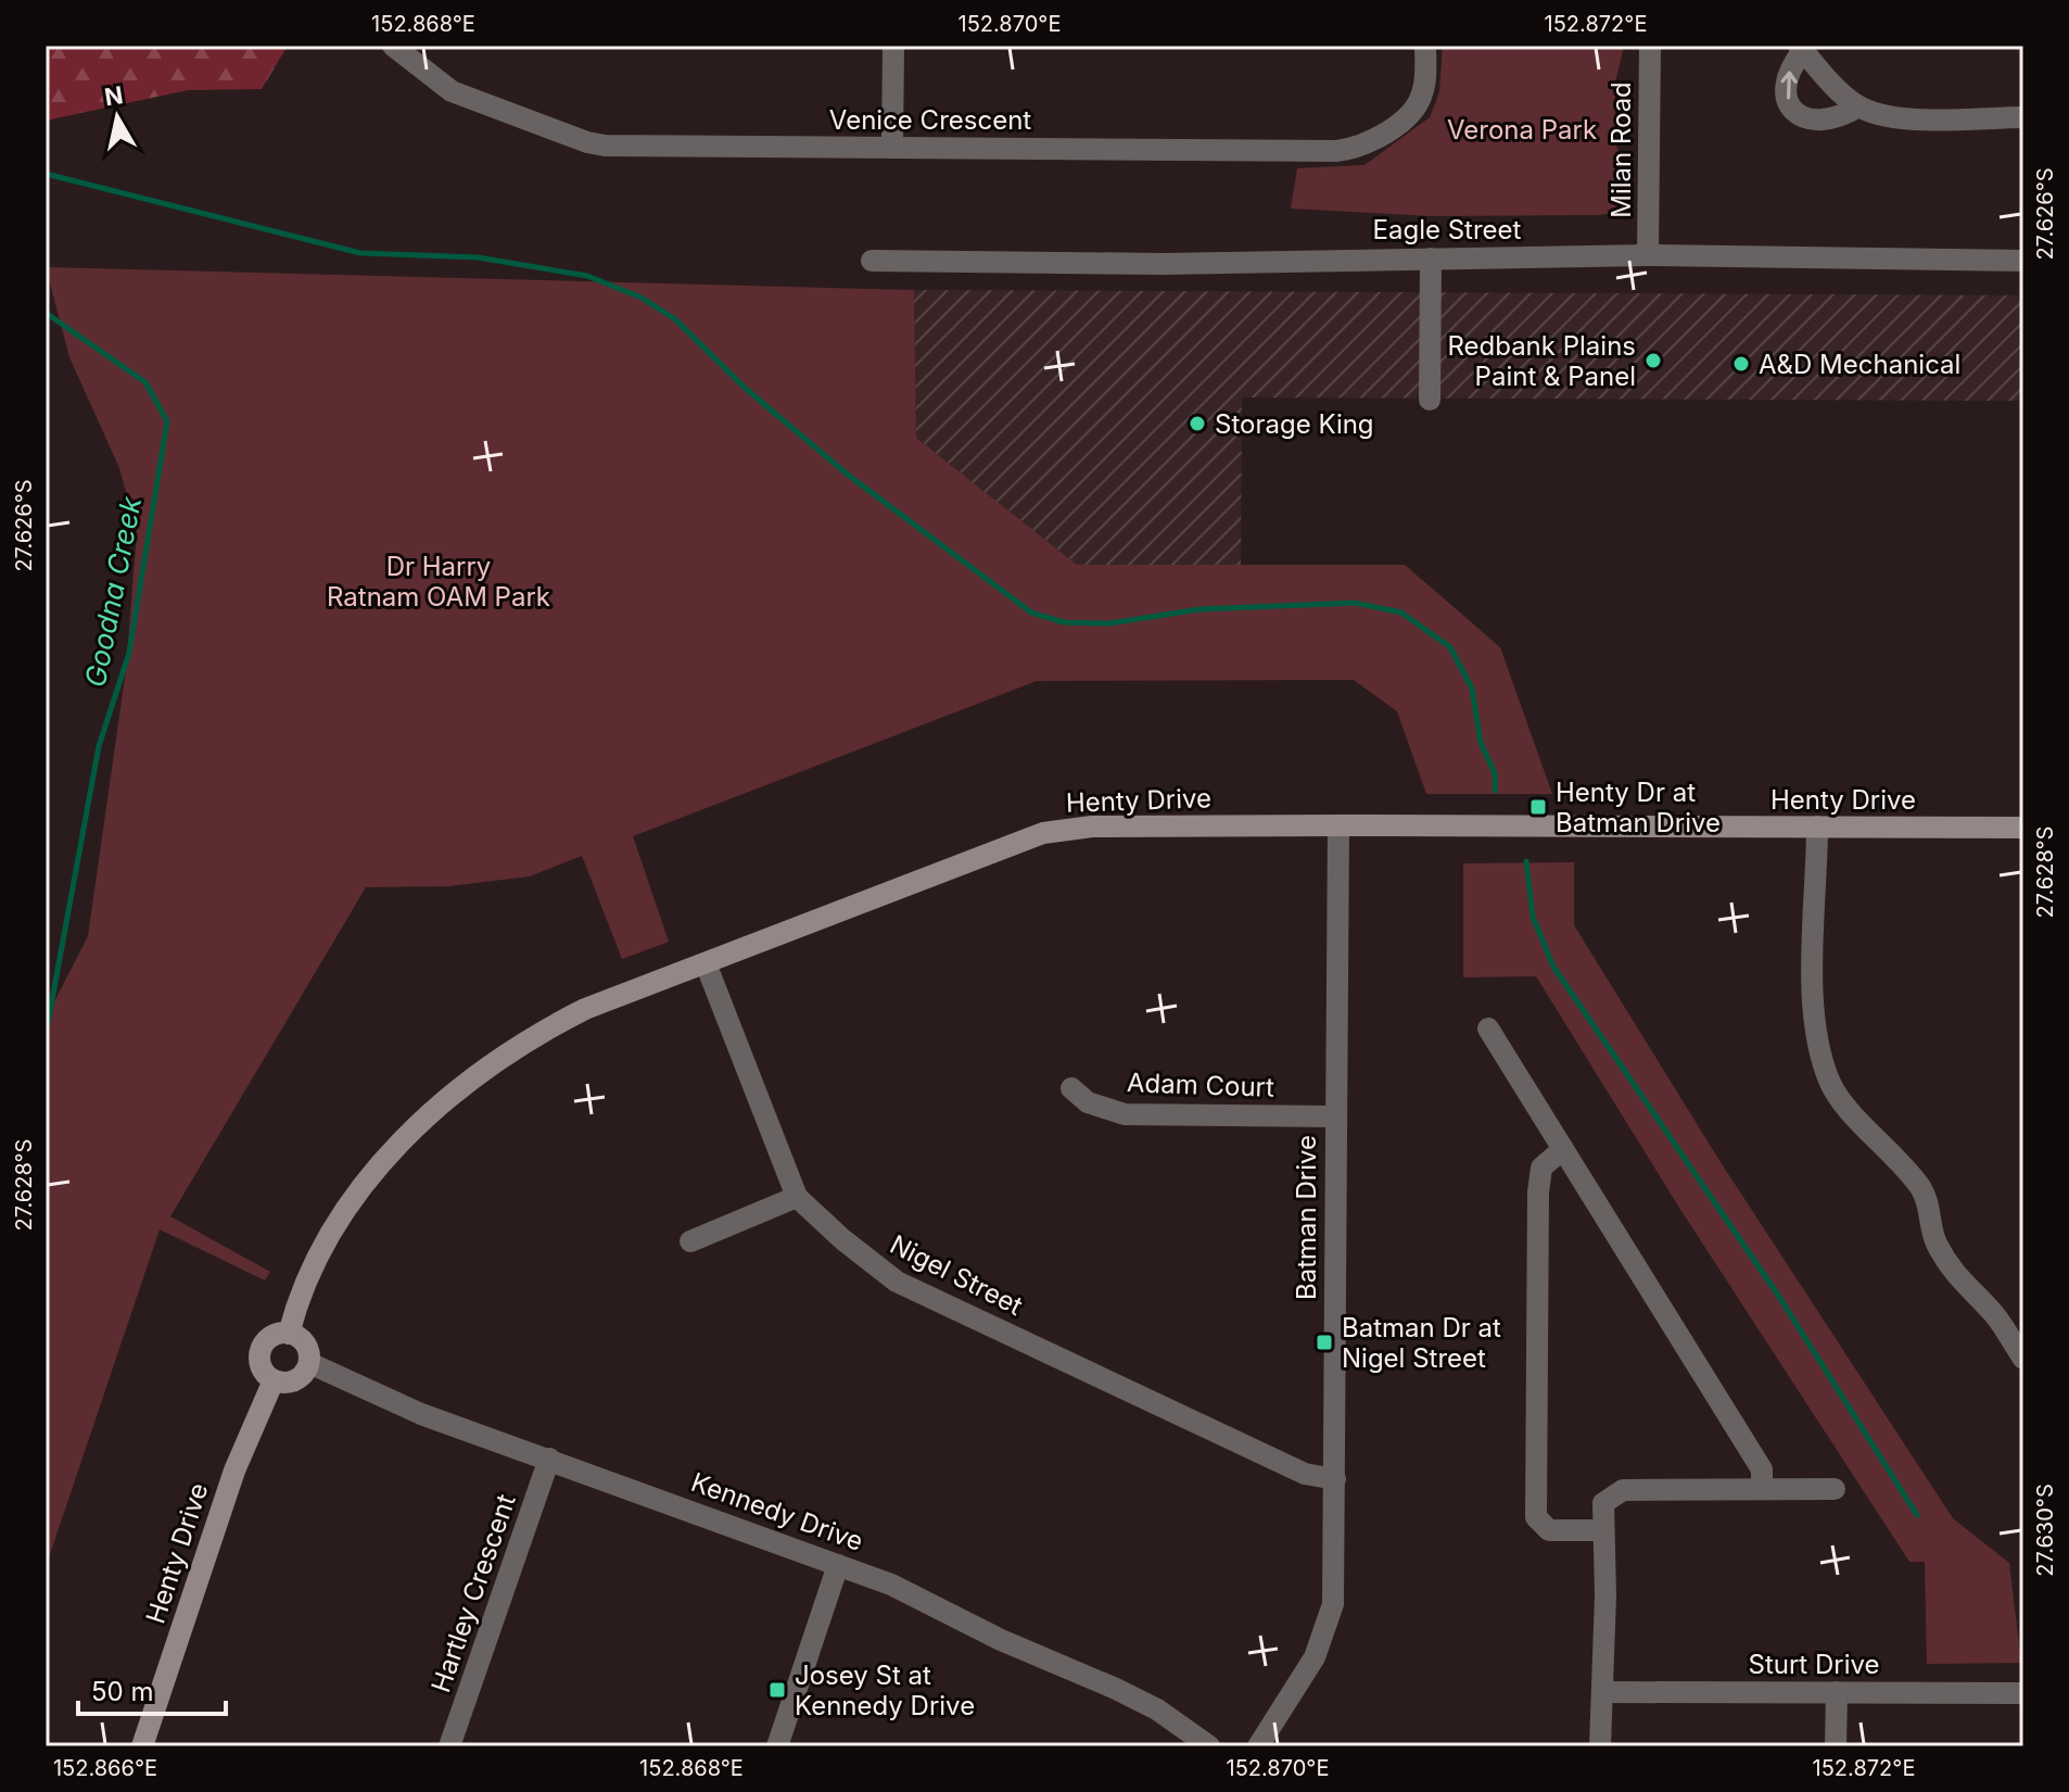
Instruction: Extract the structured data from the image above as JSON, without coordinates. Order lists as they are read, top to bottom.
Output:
{
  "streets": {
    "street": [
      "Venice Crescent",
      "Milan Road",
      "Eagle Street",
      "Henty Drive",
      "Adam Court",
      "Batman Drive",
      "Nigel Street",
      "Kennedy Drive",
      "Hartley Crescent",
      "Sturt Drive"
    ]
  },
  "crossings": [
    ["Milan Road", "Eagle Street"],
    ["Henty Drive", "Batman Drive"],
    ["Henty Drive", "Nigel Street"],
    ["Henty Drive", "Kennedy Drive"],
    ["Adam Court", "Batman Drive"],
    ["Batman Drive", "Nigel Street"],
    ["Kennedy Drive", "Hartley Crescent"]
  ],
  "water": ["Goodna Creek"],
  "parks": ["Verona Park", "Dr Harry Ratnam OAM Park"],
  "places": {
    "other": ["Redbank Plains Paint & Panel", "A&D Mechanical", "Storage King"],
    "transit": ["Henty Dr at Batman Drive", "Batman Dr at Nigel Street", "Josey St at Kennedy Drive"]
  },
  "scale_bar": "50 m",
  "north": "top",
  "coordinates": [
    "152.868°E",
    "152.870°E",
    "152.872°E",
    "27.626°S",
    "27.628°S",
    "27.630°S",
    "152.866°E"
  ]
}
